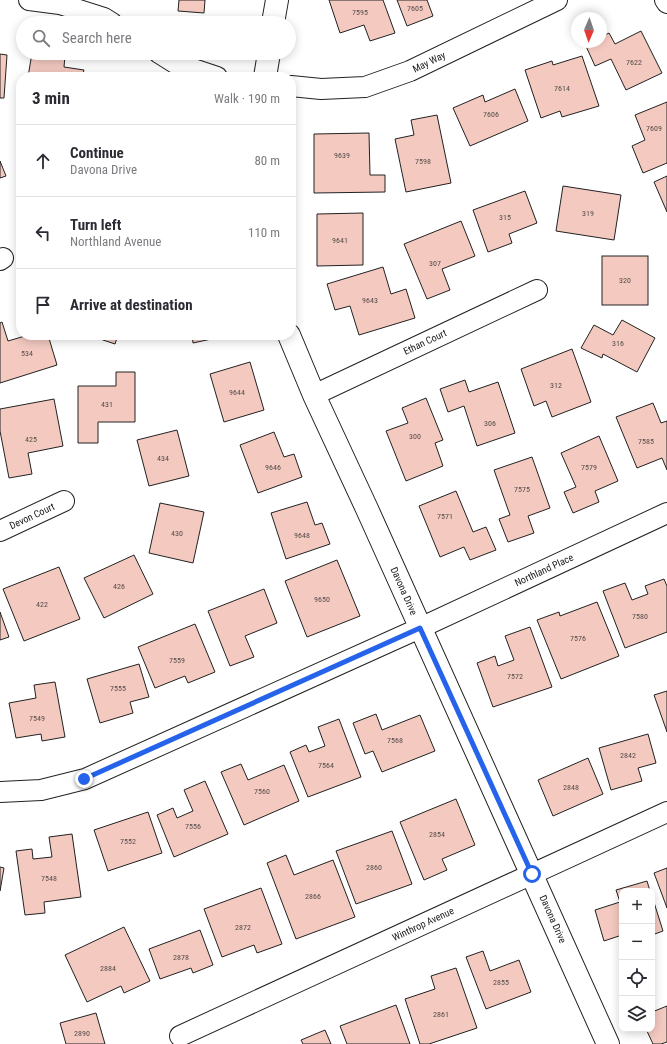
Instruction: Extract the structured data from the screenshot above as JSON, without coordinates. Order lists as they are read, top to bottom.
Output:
{
  "streets": {
    "street": [
      "May Way",
      "Ethan Court",
      "Devon Court",
      "Northland Place",
      "Davona Drive",
      "Winthrop Avenue"
    ]
  },
  "crossings": [
    ["Ethan Court", "Davona Drive"],
    ["Northland Place", "Davona Drive"],
    ["Davona Drive", "Winthrop Avenue"]
  ],
  "house_numbers": [
    "7605",
    "7595",
    "7622",
    "7614",
    "7606",
    "7609",
    "9639",
    "7598",
    "319",
    "315",
    "9641",
    "307",
    "320",
    "9643",
    "316",
    "534",
    "312",
    "9644",
    "431",
    "306",
    "300",
    "425",
    "7585",
    "434",
    "9646",
    "7579",
    "7575",
    "7571",
    "430",
    "9648",
    "426",
    "9650",
    "422",
    "7580",
    "7576",
    "7559",
    "7572",
    "7555",
    "7549",
    "7568",
    "2842",
    "7564",
    "2848",
    "7560",
    "7556",
    "2854",
    "7552",
    "2860",
    "7548",
    "2866",
    "2872",
    "2878",
    "2884",
    "2855",
    "2861",
    "2890"
  ],
  "north": "bottom",
  "page": {
    "search": "Search here",
    "heading": ["3 min", "Walk · 190 m"],
    "list": [
      ["Continue", "Davona Drive", "80 m"],
      ["Turn left", "Northland Avenue", "110 m"],
      "Arrive at destination"
    ],
    "map_buttons": ["+", "−"]
  }
}
